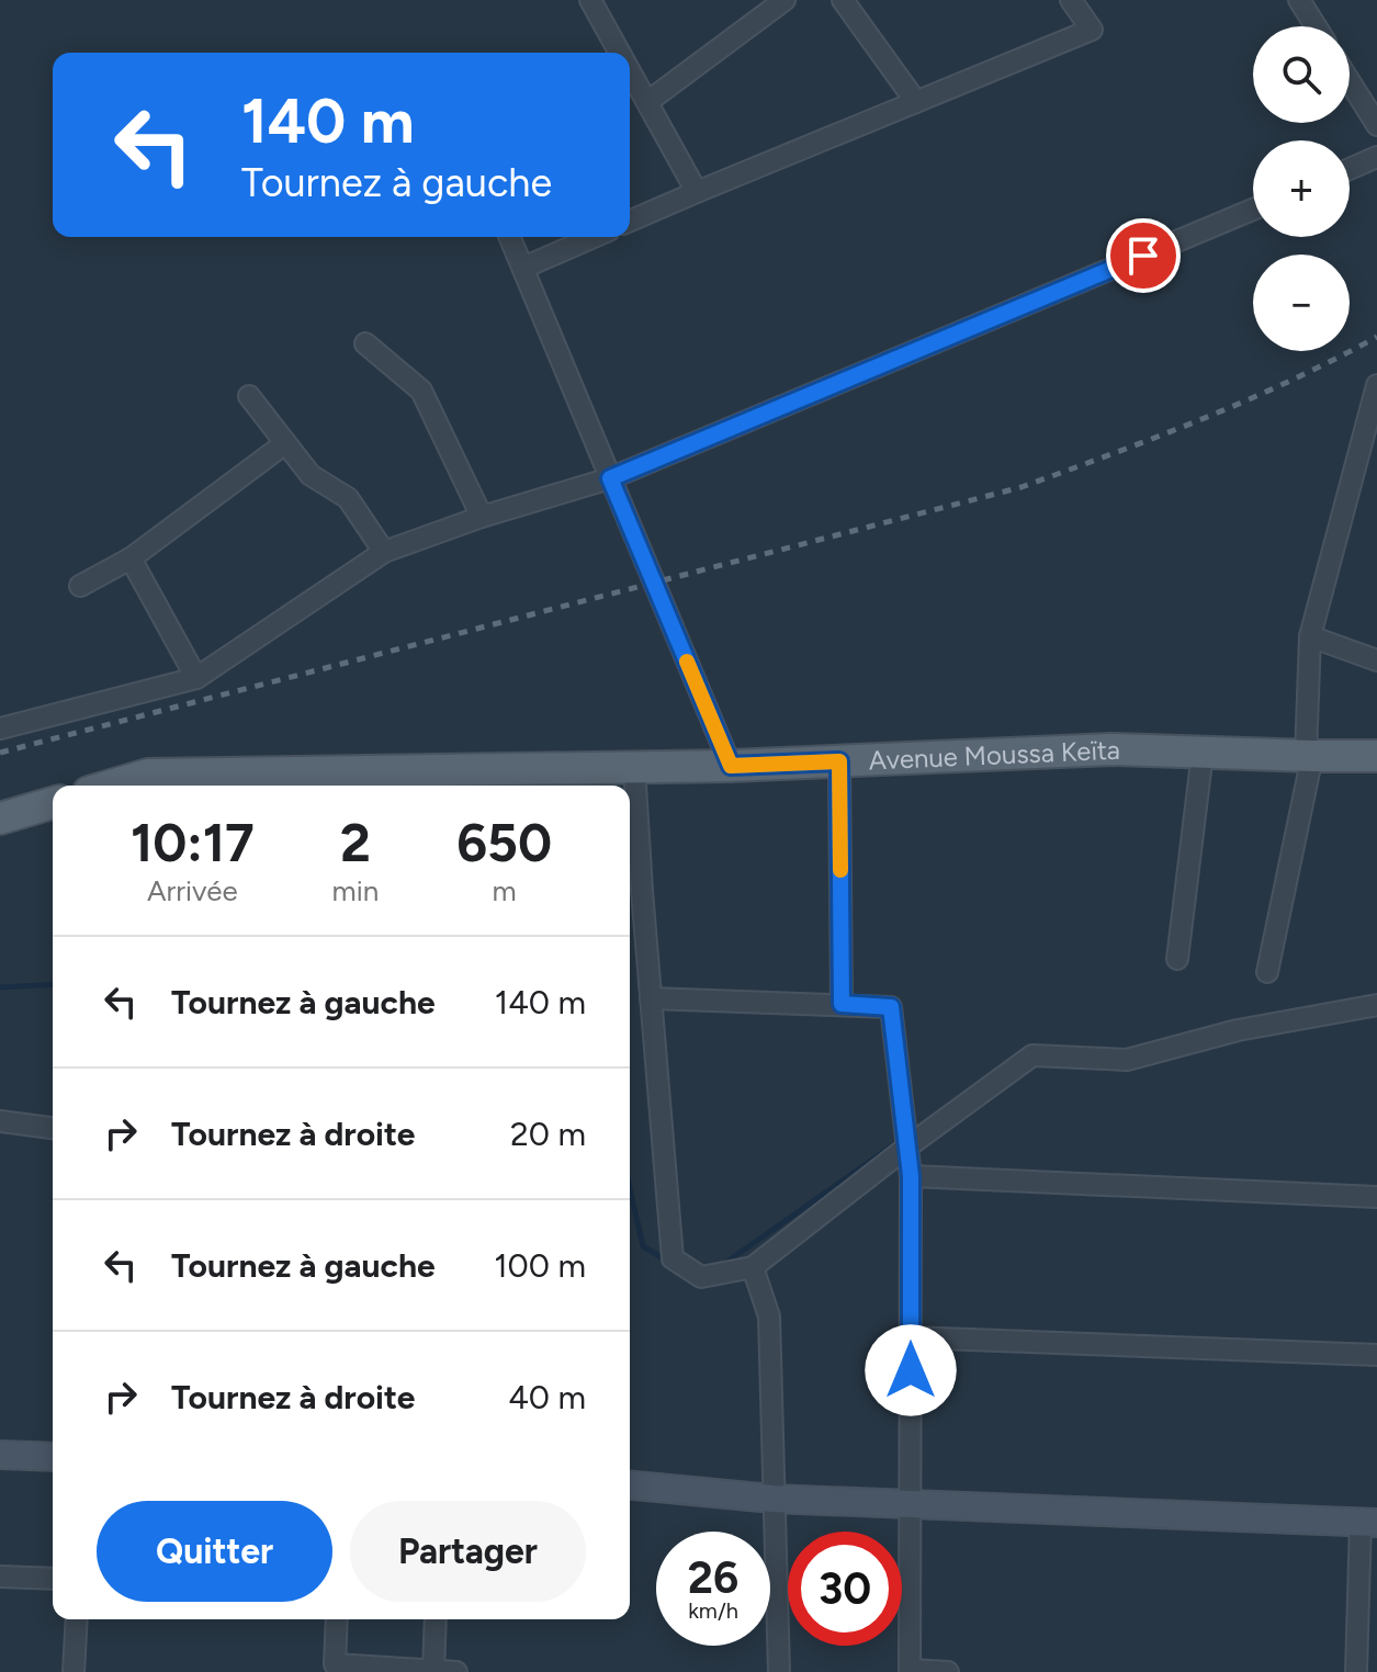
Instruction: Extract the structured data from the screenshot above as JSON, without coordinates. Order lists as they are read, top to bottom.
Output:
{
  "streets": {
    "main road": ["Avenue Moussa Keïta"]
  },
  "page": {
    "map_buttons": ["+", "−"],
    "turn": ["140 m", "Tournez à gauche"],
    "eta": [
      "10:17",
      "Arrivée",
      "2",
      "min",
      "650",
      "m"
    ],
    "list": [
      {
        "name": "Tournez à gauche",
        "value": "140 m"
      },
      {
        "name": "Tournez à droite",
        "value": "20 m"
      },
      {
        "name": "Tournez à gauche",
        "value": "100 m"
      },
      {
        "name": "Tournez à droite",
        "value": "40 m"
      }
    ],
    "buttons": ["Quitter", "Partager"],
    "speed": "26 km/h",
    "limit": "30"
  }
}
